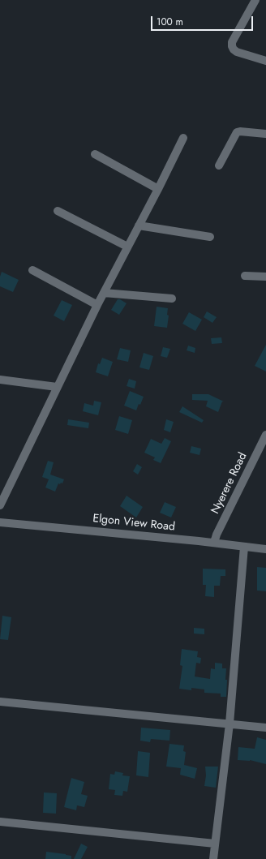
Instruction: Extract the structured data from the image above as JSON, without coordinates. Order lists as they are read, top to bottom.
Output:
{
  "streets": {
    "street": ["Nyerere Road", "Elgon View Road"]
  },
  "crossings": [
    ["Nyerere Road", "Elgon View Road"]
  ],
  "scale_bar": "100 m"
}
